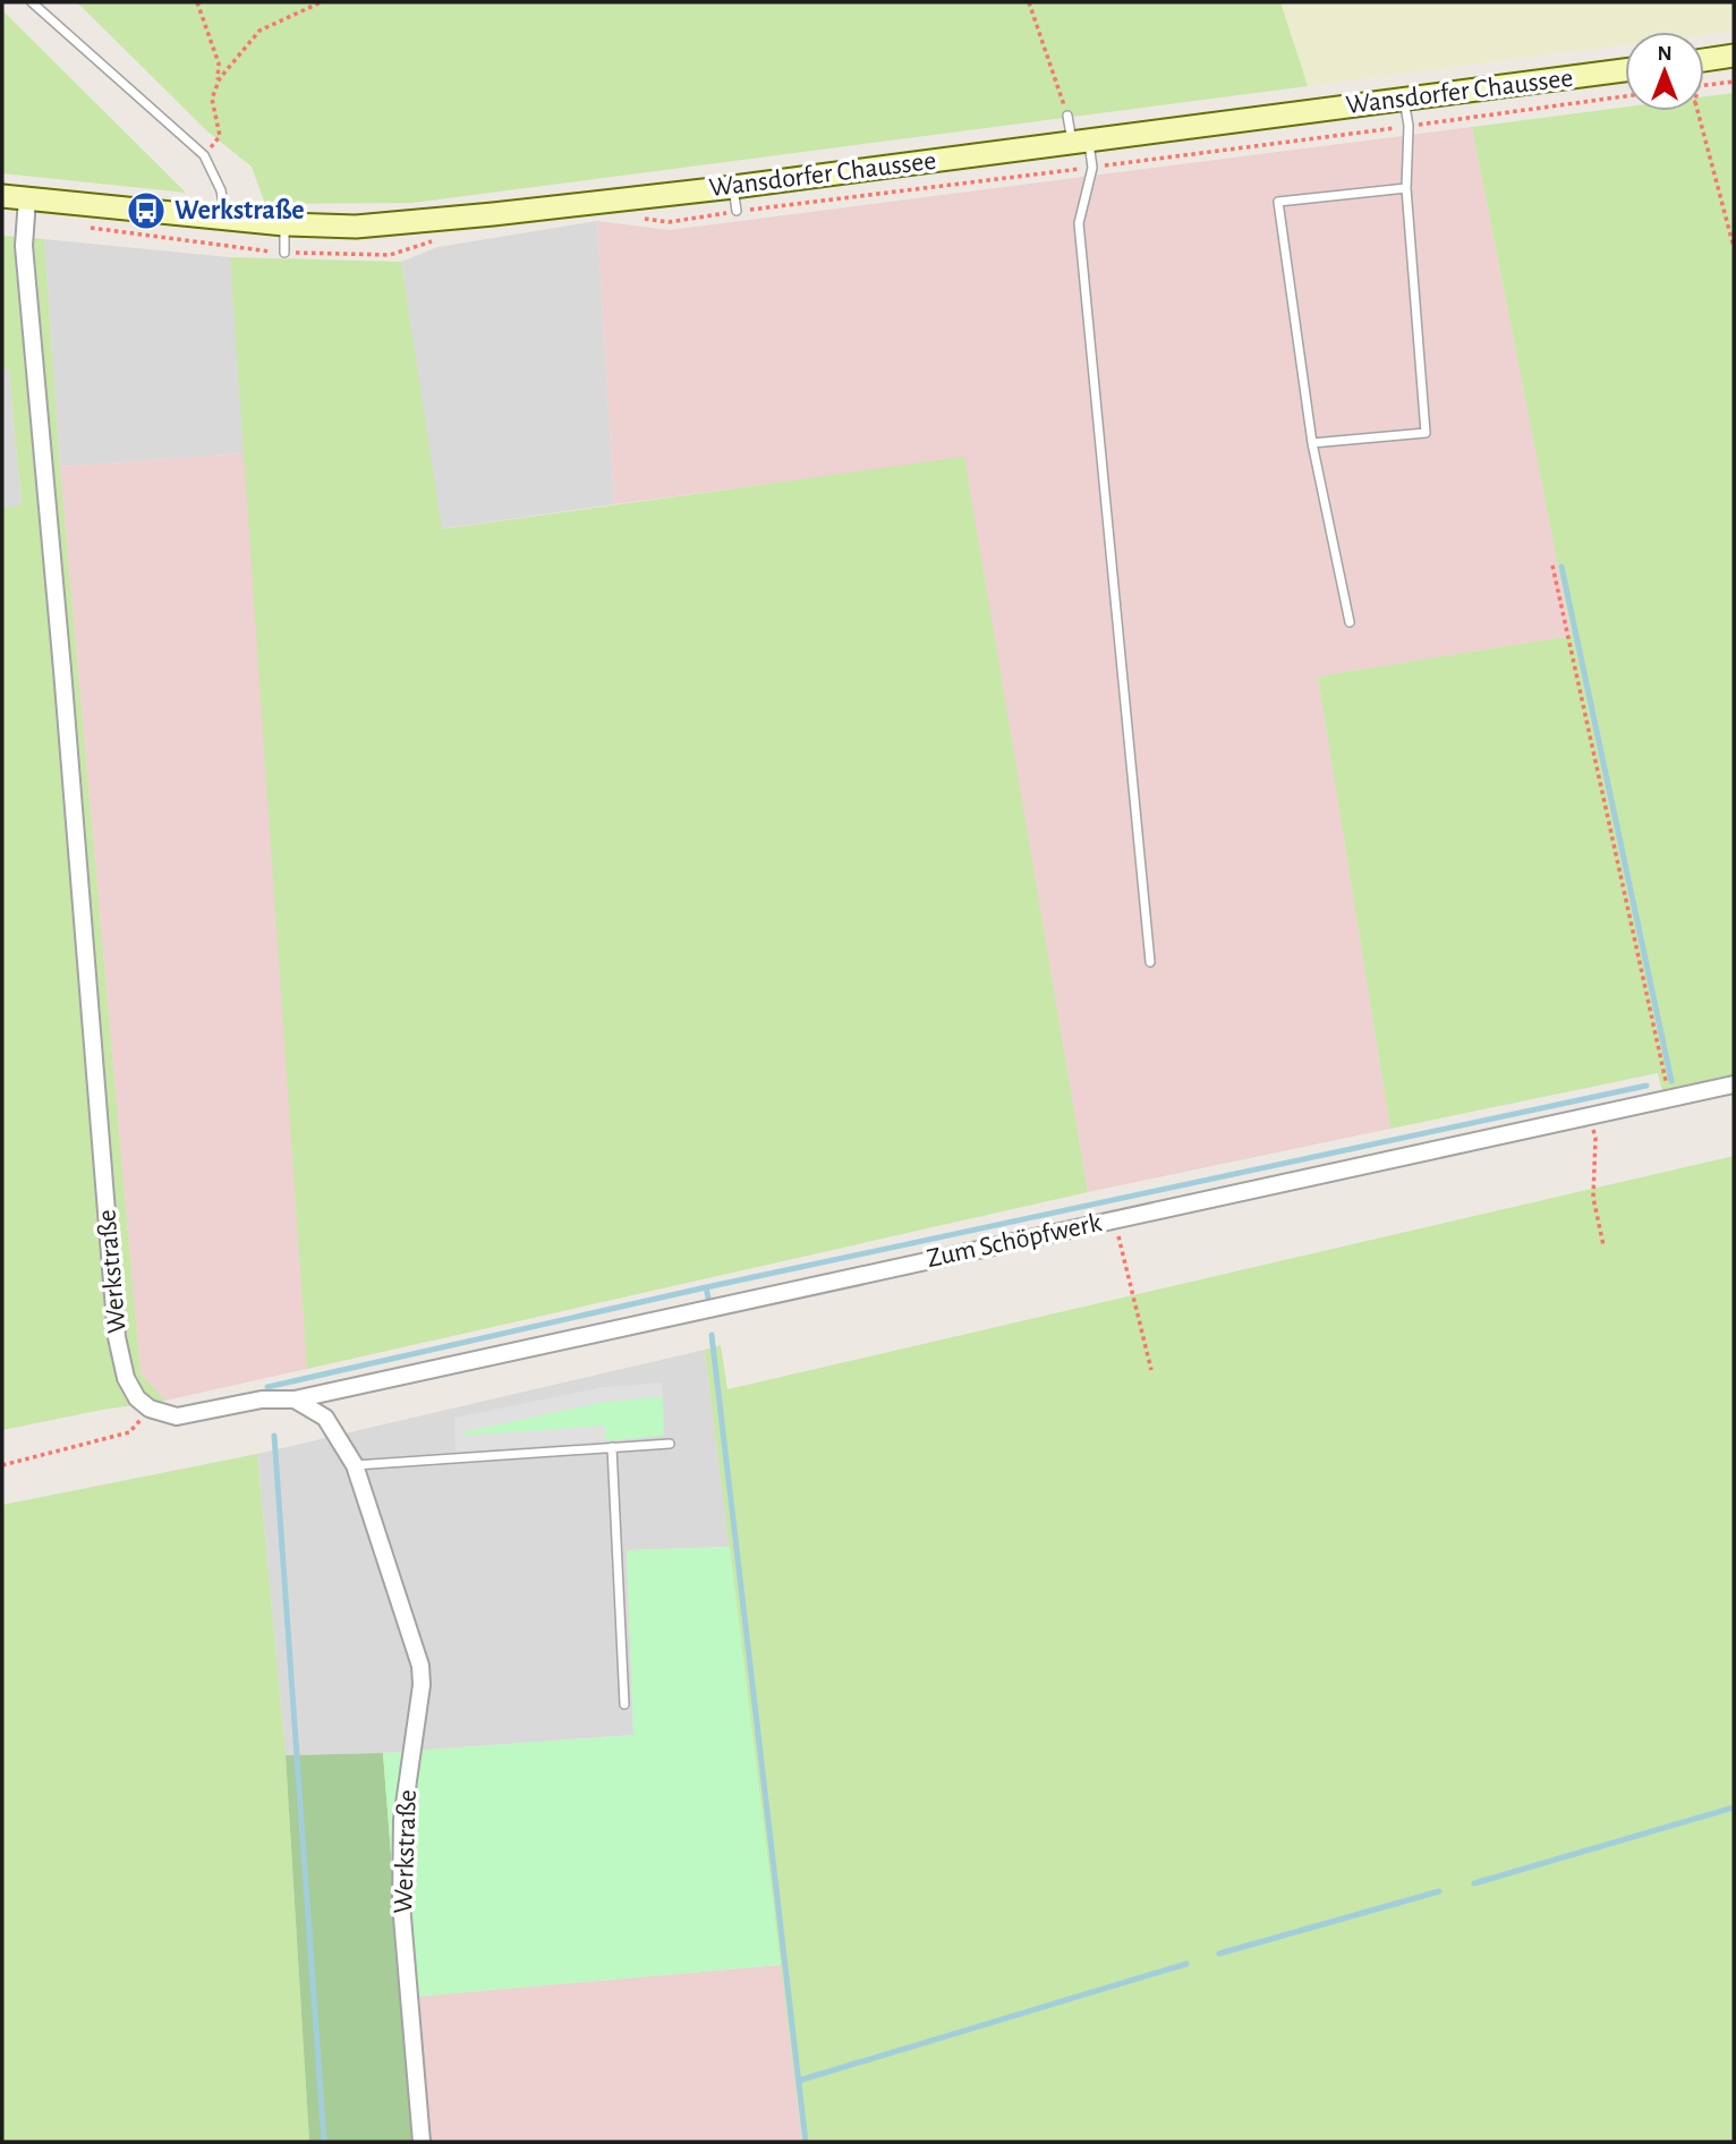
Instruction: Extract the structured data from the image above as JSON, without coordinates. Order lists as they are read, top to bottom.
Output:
{
  "streets": {
    "street": ["Wansdorfer Chaussee", "Zum Schöpfwerk", "Werkstraße"]
  },
  "crossings": [
    ["Wansdorfer Chaussee", "Werkstraße"],
    ["Zum Schöpfwerk", "Werkstraße"]
  ],
  "places": {
    "bus stop": ["Werkstraße"]
  },
  "north": "top"
}
